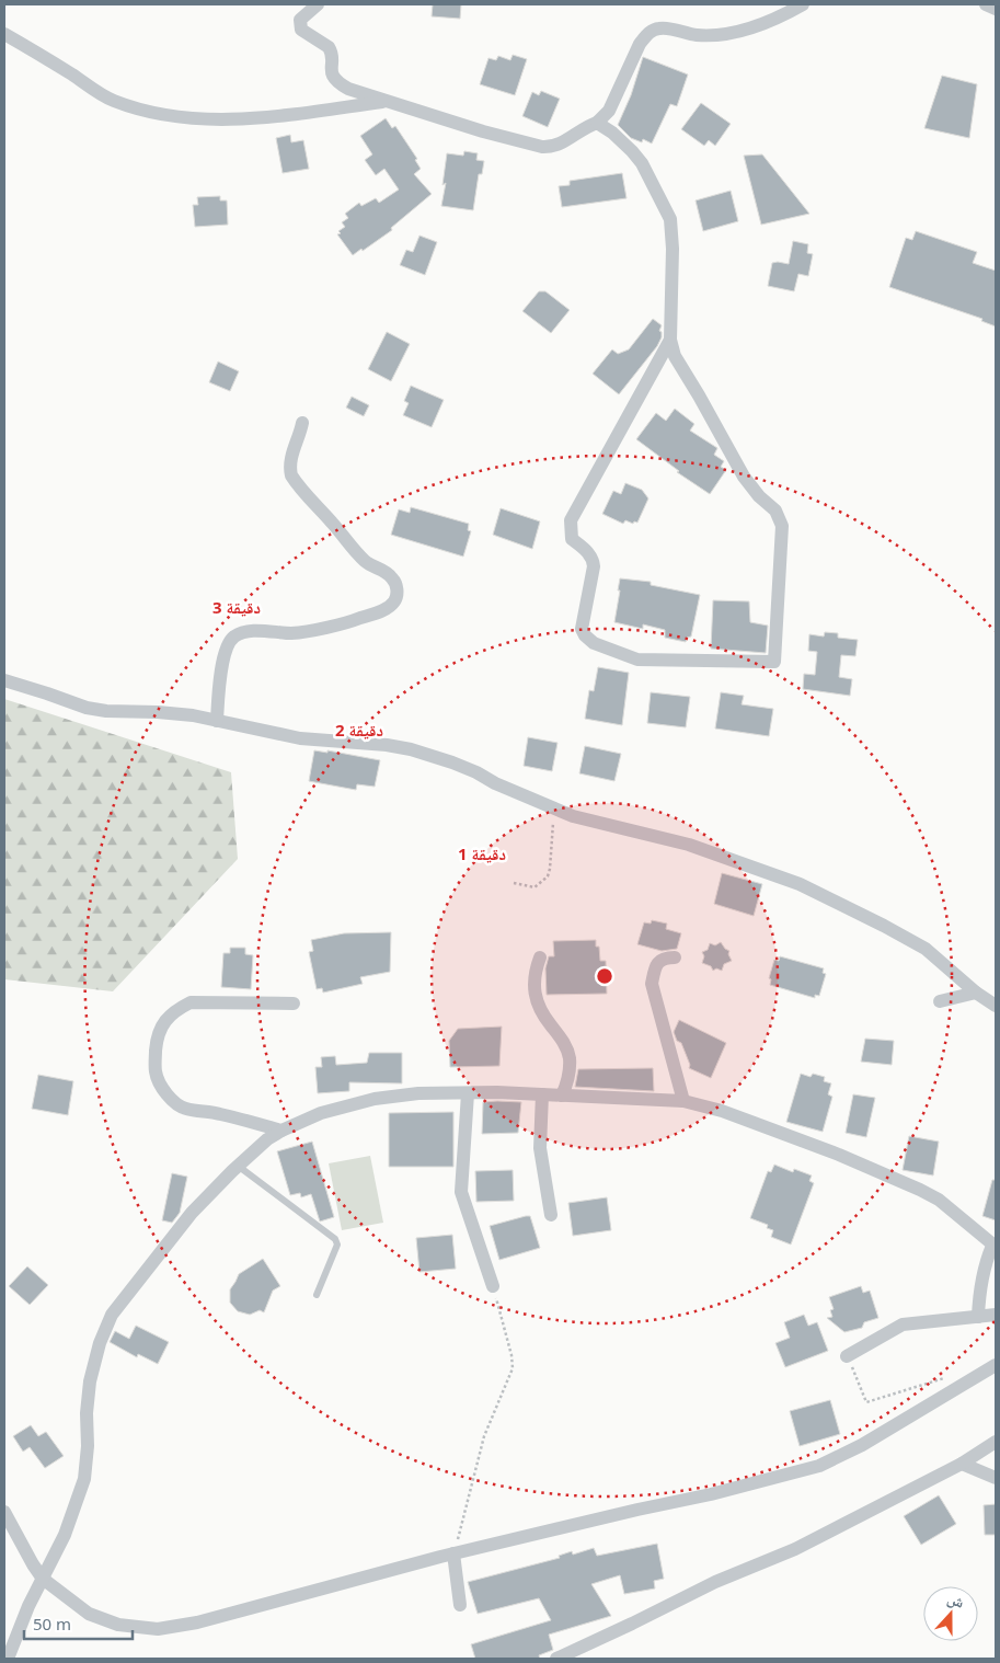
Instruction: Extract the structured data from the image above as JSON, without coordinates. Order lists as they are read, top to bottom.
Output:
{
  "scale_bar": "50 m",
  "north": "top",
  "rings": ["3 دقيقة", "2 دقيقة", "1 دقيقة"]
}
